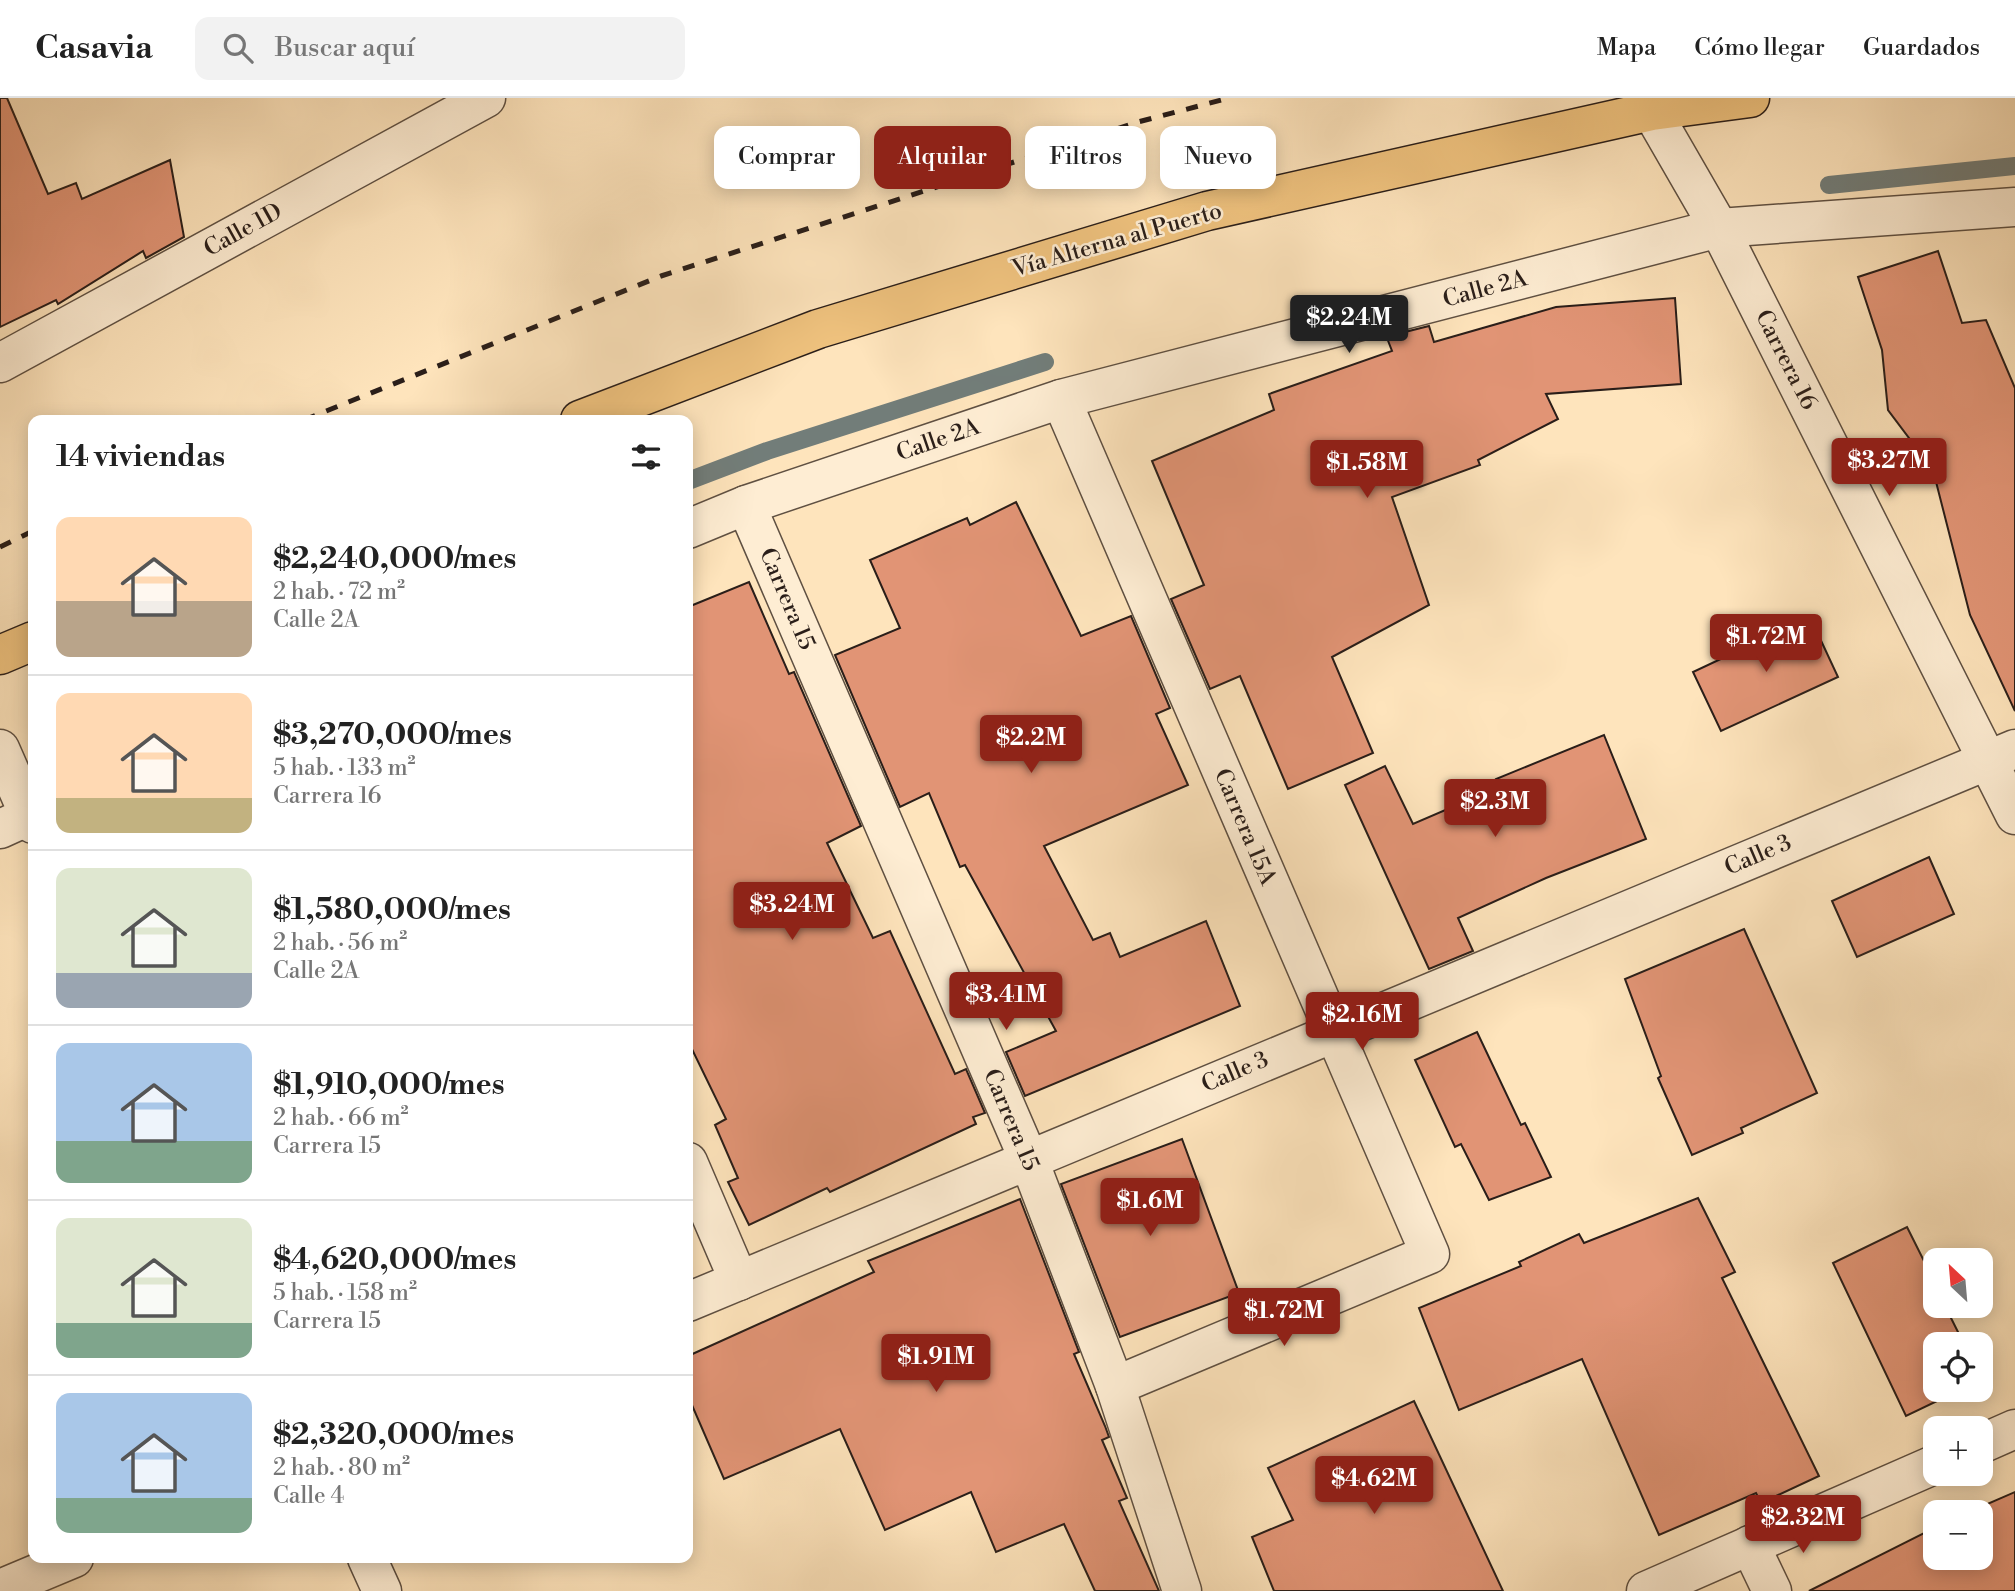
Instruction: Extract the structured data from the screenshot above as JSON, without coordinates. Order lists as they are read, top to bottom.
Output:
{
  "streets": {
    "main road": ["Vía Alterna al Puerto"],
    "street": [
      "Calle 1D",
      "Calle 2A",
      "Carrera 16",
      "Carrera 15",
      "Carrera 15A",
      "Calle 3"
    ]
  },
  "crossings": [
    ["Vía Alterna al Puerto", "Carrera 16"],
    ["Calle 2A", "Carrera 16"],
    ["Calle 2A", "Carrera 15"],
    ["Calle 2A", "Carrera 15A"],
    ["Carrera 16", "Calle 3"],
    ["Carrera 15", "Carrera 15A"],
    ["Carrera 15", "Calle 3"],
    ["Carrera 15A", "Calle 3"]
  ],
  "north": "top left",
  "page": {
    "header": "Casavia",
    "search": "Buscar aquí",
    "nav": ["Mapa", "Cómo llegar", "Guardados"],
    "chip": [
      "Comprar",
      "Alquilar",
      "Filtros",
      "Nuevo"
    ],
    "price": [
      "$2.24M",
      "$3.27M",
      "$1.58M",
      "$1.72M",
      "$2.2M",
      "$2.3M",
      "$3.24M",
      "$3.41M",
      "$2.16M",
      "$1.6M",
      "$1.72M",
      "$1.91M",
      "$4.62M",
      "$2.32M"
    ],
    "heading": "14 viviendas",
    "list": [
      {
        "name": "$2,240,000/mes",
        "note": "2 hab. · 72 m² · Calle 2A"
      },
      {
        "name": "$3,270,000/mes",
        "note": "5 hab. · 133 m² · Carrera 16"
      },
      {
        "name": "$1,580,000/mes",
        "note": "2 hab. · 56 m² · Calle 2A"
      },
      {
        "name": "$1,910,000/mes",
        "note": "2 hab. · 66 m² · Carrera 15"
      },
      {
        "name": "$4,620,000/mes",
        "note": "5 hab. · 158 m² · Carrera 15"
      },
      {
        "name": "$2,320,000/mes",
        "note": "2 hab. · 80 m² · Calle 4"
      }
    ],
    "map_buttons": ["+", "−"]
  }
}
